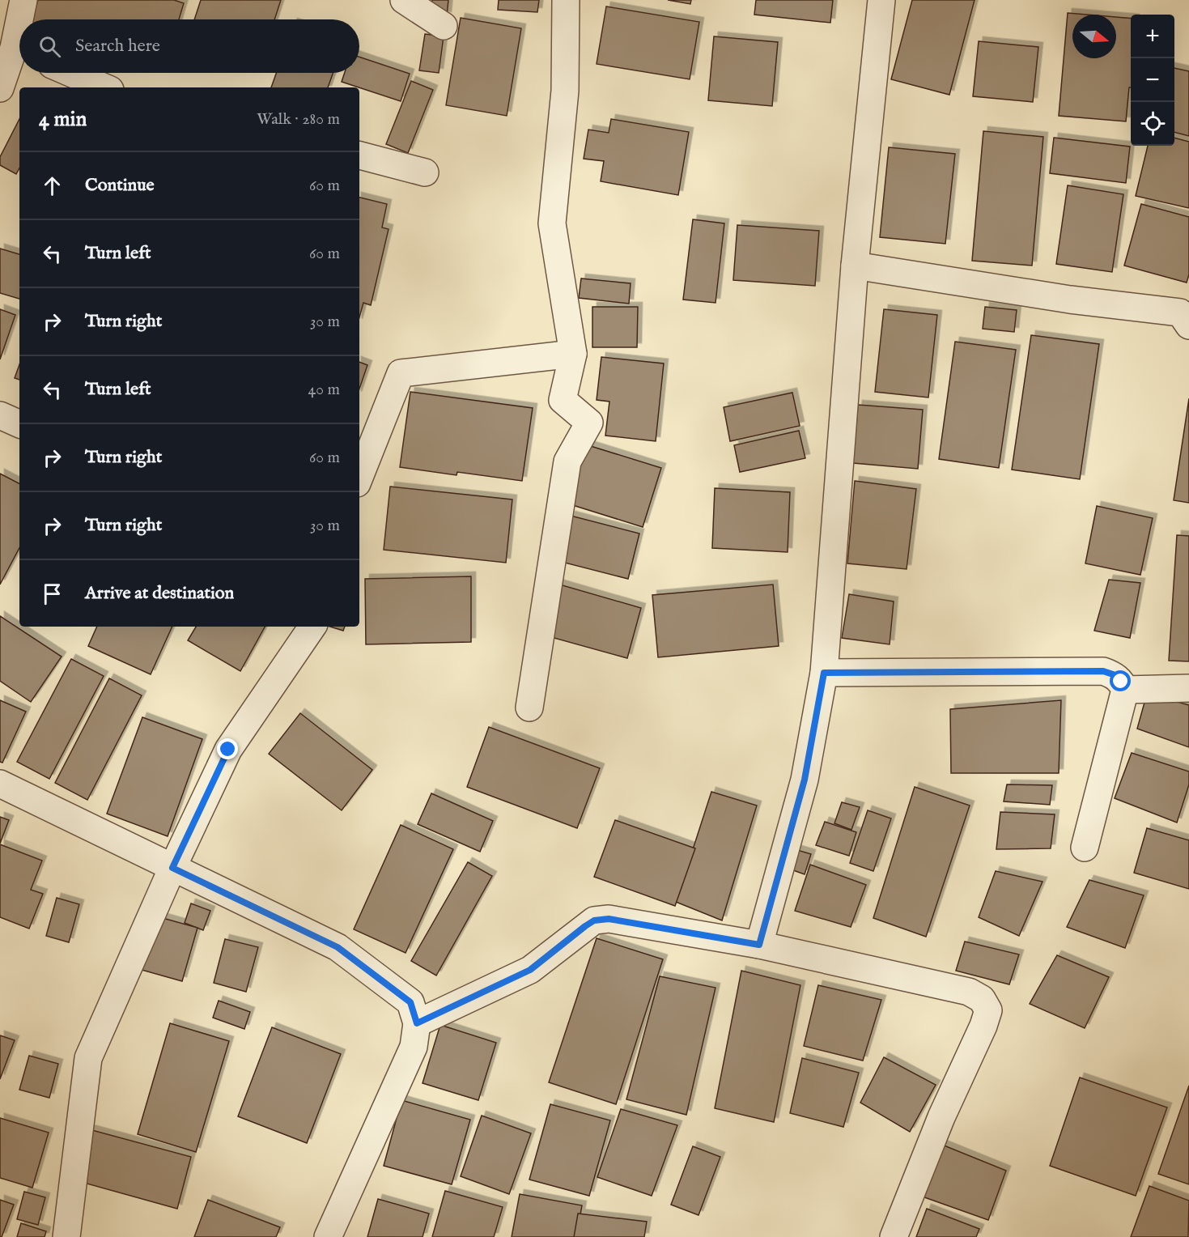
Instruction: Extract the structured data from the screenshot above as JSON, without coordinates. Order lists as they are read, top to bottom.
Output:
{
  "north": "right",
  "page": {
    "map_buttons": ["+", "−"],
    "search": "Search here",
    "heading": ["4 min", "Walk · 280 m"],
    "list": [
      ["Continue", "60 m"],
      ["Turn left", "60 m"],
      ["Turn right", "30 m"],
      ["Turn left", "40 m"],
      ["Turn right", "60 m"],
      ["Turn right", "30 m"],
      "Arrive at destination"
    ]
  }
}
